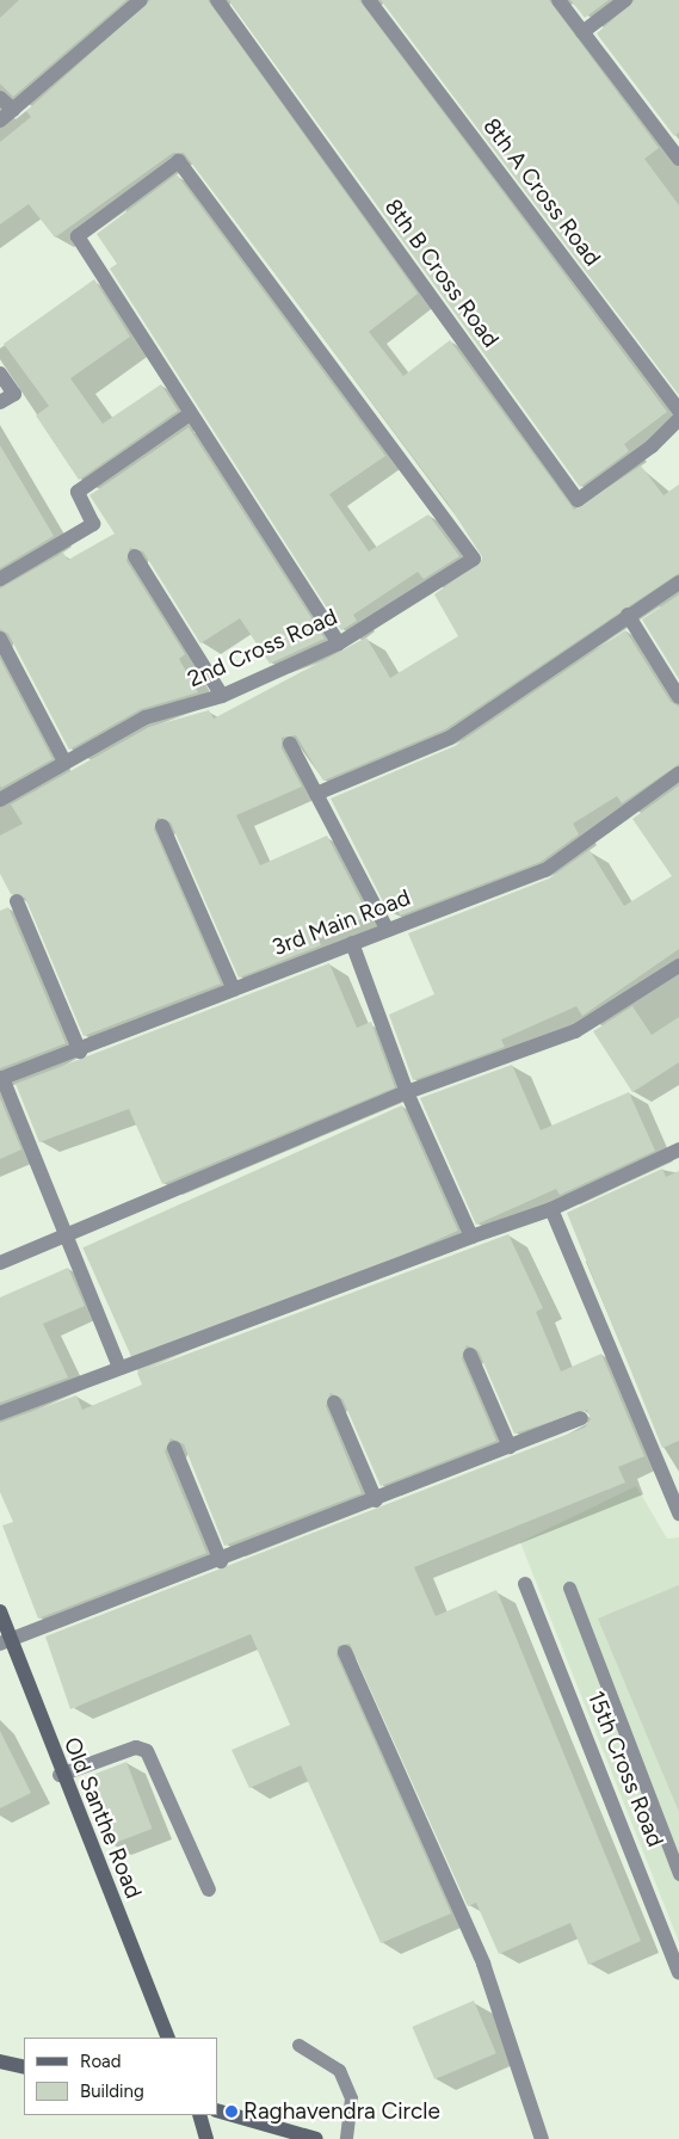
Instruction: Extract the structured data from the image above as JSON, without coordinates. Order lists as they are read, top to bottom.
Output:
{
  "streets": {
    "street": [
      "8th A Cross Road",
      "8th B Cross Road",
      "2nd Cross Road",
      "3rd Main Road",
      "15th Cross Road",
      "Old Santhe Road"
    ]
  },
  "places": ["Raghavendra Circle"],
  "legend": ["Road", "Building"]
}
